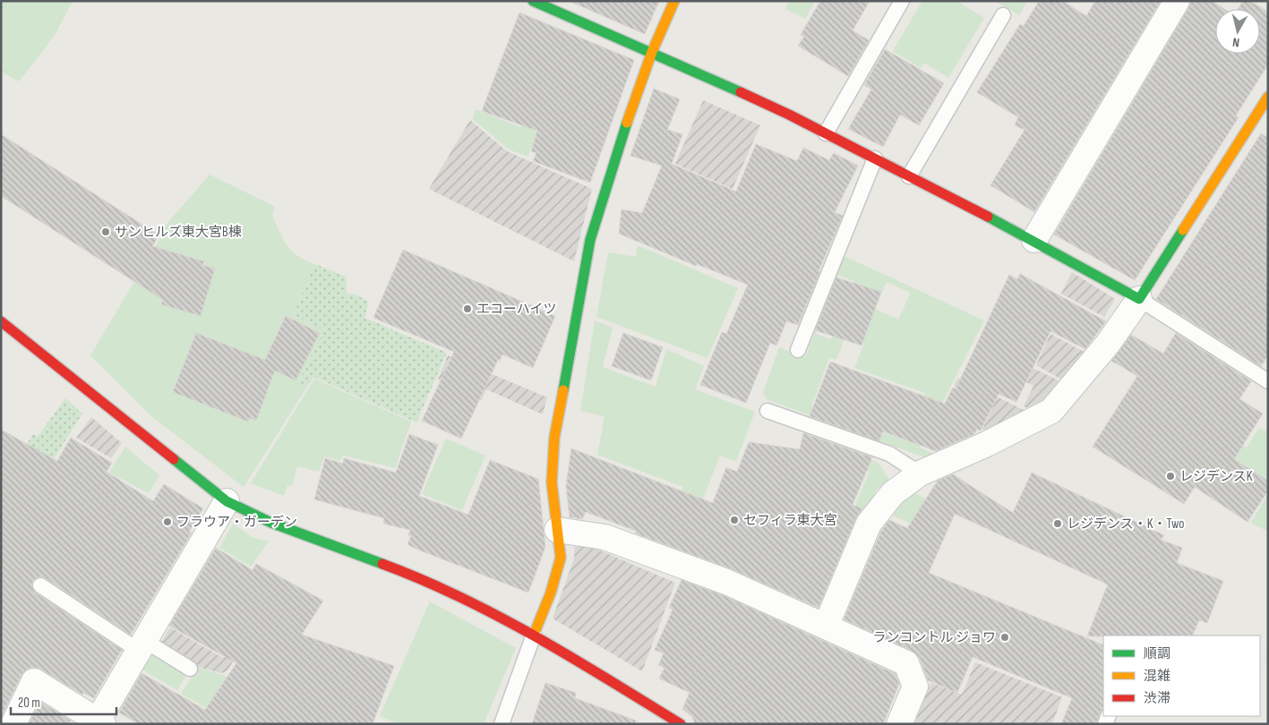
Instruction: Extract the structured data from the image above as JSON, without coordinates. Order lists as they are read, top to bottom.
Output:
{
  "places": [
    "サンヒルズ東大宮B棟",
    "エコーハイツ",
    "レジデンスK",
    "セフィラ東大宮",
    "フラウア・ガーデン",
    "レジデンス・K・Two",
    "ランコントル ジョワ"
  ],
  "legend": ["順調", "混雑", "渋滞"],
  "scale_bar": "20 m",
  "north": "bottom"
}
